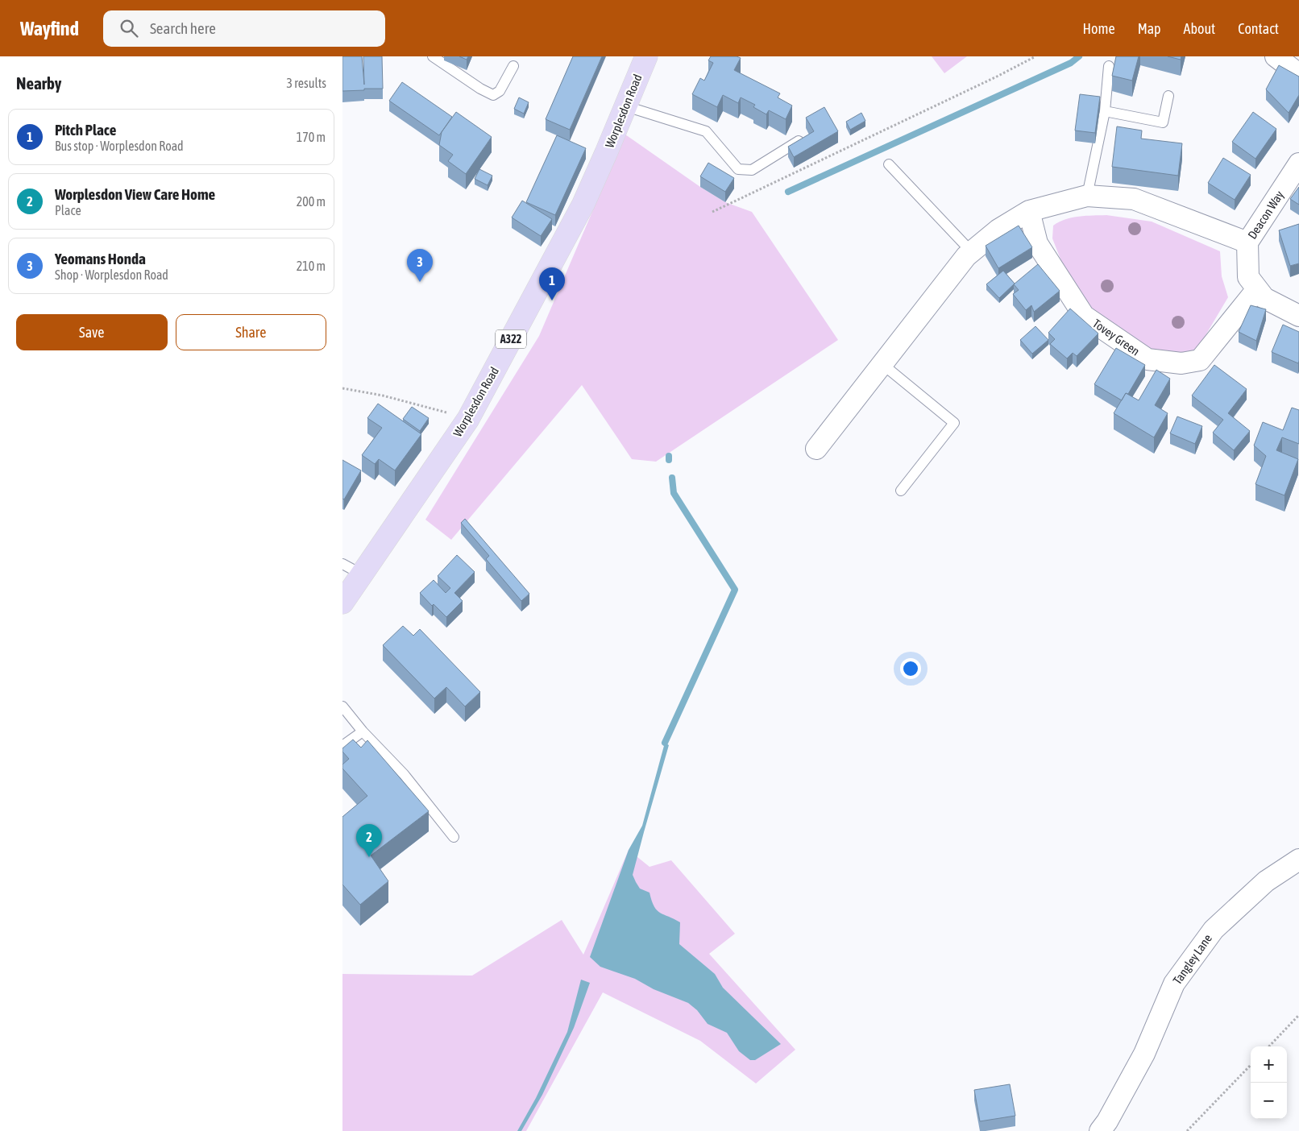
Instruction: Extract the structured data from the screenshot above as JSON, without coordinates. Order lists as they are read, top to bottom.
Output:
{
  "streets": {
    "main road": ["Worplesdon Road", "A322"],
    "street": ["Deacon Way", "Tovey Green", "Tangley Lane"]
  },
  "crossings": [
    ["Deacon Way", "Tovey Green"]
  ],
  "page": {
    "header": "Wayfind",
    "search": "Search here",
    "nav": [
      "Home",
      "Map",
      "About",
      "Contact"
    ],
    "heading": ["Nearby", "3 results"],
    "list": [
      {
        "mark": "1",
        "name": "Pitch Place",
        "note": "Bus stop · Worplesdon Road",
        "value": "170 m"
      },
      {
        "mark": "2",
        "name": "Worplesdon View Care Home",
        "note": "Place",
        "value": "200 m"
      },
      {
        "mark": "3",
        "name": "Yeomans Honda",
        "note": "Shop · Worplesdon Road",
        "value": "210 m"
      }
    ],
    "pins": ["3", "1", "2"],
    "buttons": ["Save", "Share"],
    "map_buttons": ["+", "−"]
  }
}
